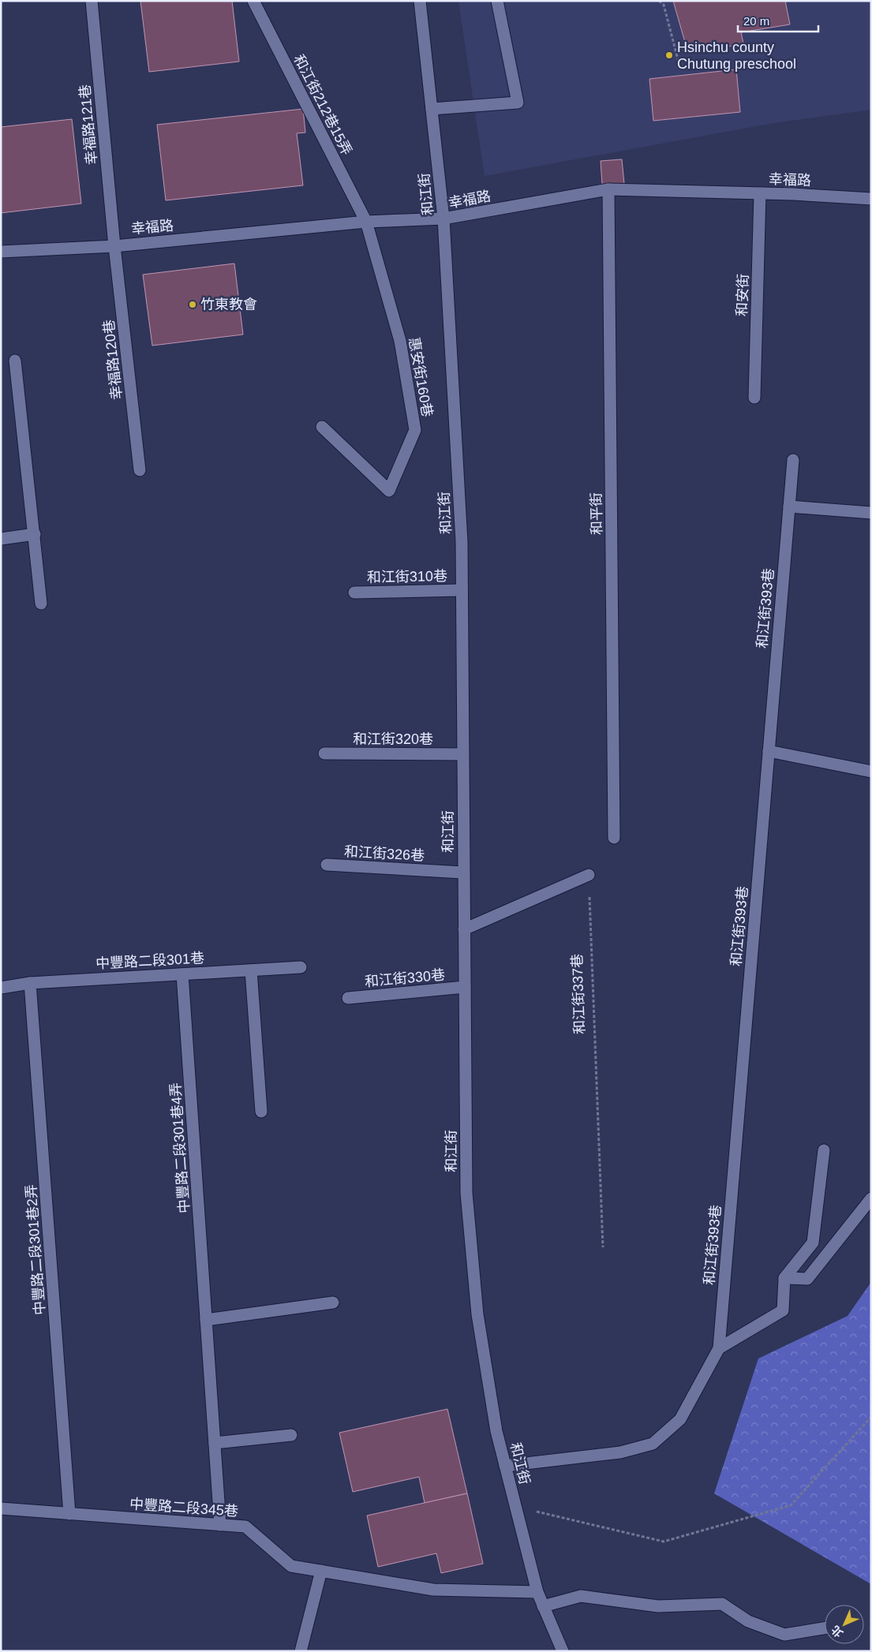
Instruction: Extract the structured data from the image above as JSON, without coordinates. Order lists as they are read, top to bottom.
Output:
{
  "streets": {
    "street": [
      "和江街212巷15弄",
      "幸福路121巷",
      "幸福路",
      "和江街",
      "和安街",
      "幸福路120巷",
      "惠安街160巷",
      "和平街",
      "和江街310巷",
      "和江街393巷",
      "和江街320巷",
      "和江街326巷",
      "中豐路二段301巷",
      "和江街330巷",
      "中豐路二段301巷4弄",
      "中豐路二段301巷2弄",
      "中豐路二段345巷"
    ],
    "path": ["和江街337巷"]
  },
  "crossings": [
    ["和江街212巷15弄", "幸福路"],
    ["和江街212巷15弄", "惠安街160巷"],
    ["幸福路121巷", "幸福路"],
    ["幸福路121巷", "幸福路120巷"],
    ["幸福路", "和江街"],
    ["幸福路", "和安街"],
    ["幸福路", "幸福路120巷"],
    ["幸福路", "惠安街160巷"],
    ["幸福路", "和平街"],
    ["和江街", "和江街310巷"],
    ["和江街", "和江街393巷"],
    ["和江街", "和江街320巷"],
    ["和江街", "和江街326巷"],
    ["和江街", "和江街330巷"],
    ["和江街", "中豐路二段345巷"],
    ["中豐路二段301巷", "中豐路二段301巷4弄"],
    ["中豐路二段301巷", "中豐路二段301巷2弄"],
    ["中豐路二段301巷4弄", "中豐路二段345巷"],
    ["中豐路二段301巷2弄", "中豐路二段345巷"]
  ],
  "places": ["Hsinchu county Chutung preschool", "竹東教會"],
  "scale_bar": "20 m",
  "north": "bottom left"
}
